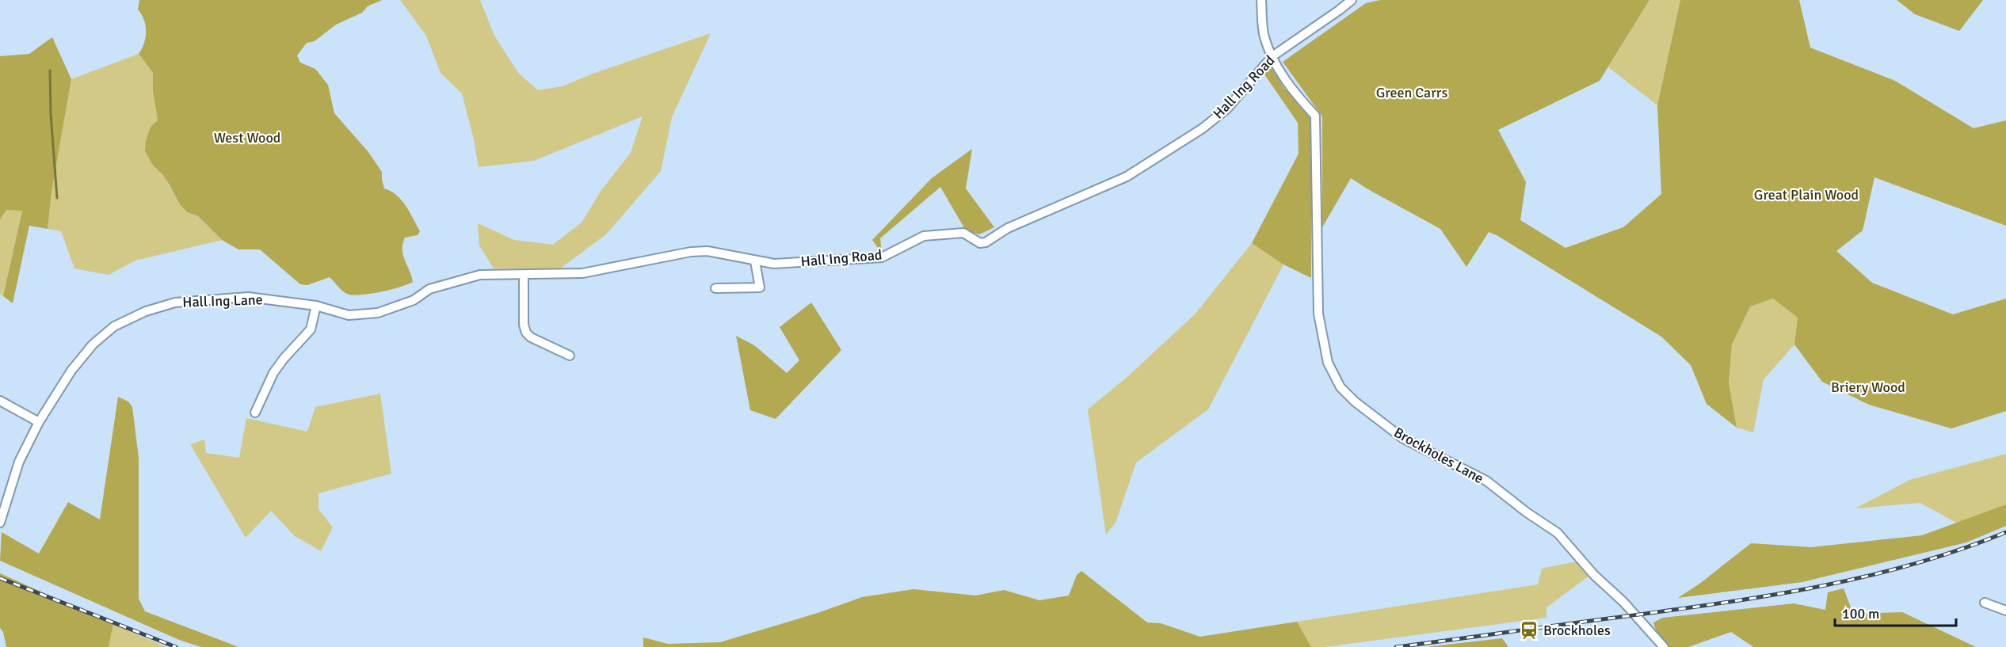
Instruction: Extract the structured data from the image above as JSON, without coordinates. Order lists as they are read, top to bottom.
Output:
{
  "streets": {
    "street": ["Hall Ing Road", "Hall Ing Lane", "Brockholes Lane"]
  },
  "crossings": [
    ["Hall Ing Road", "Hall Ing Lane"],
    ["Hall Ing Road", "Brockholes Lane"]
  ],
  "parks": [
    "Green Carrs",
    "West Wood",
    "Great Plain Wood",
    "Briery Wood"
  ],
  "places": {
    "station": ["Brockholes"]
  },
  "scale_bar": "100 m"
}
